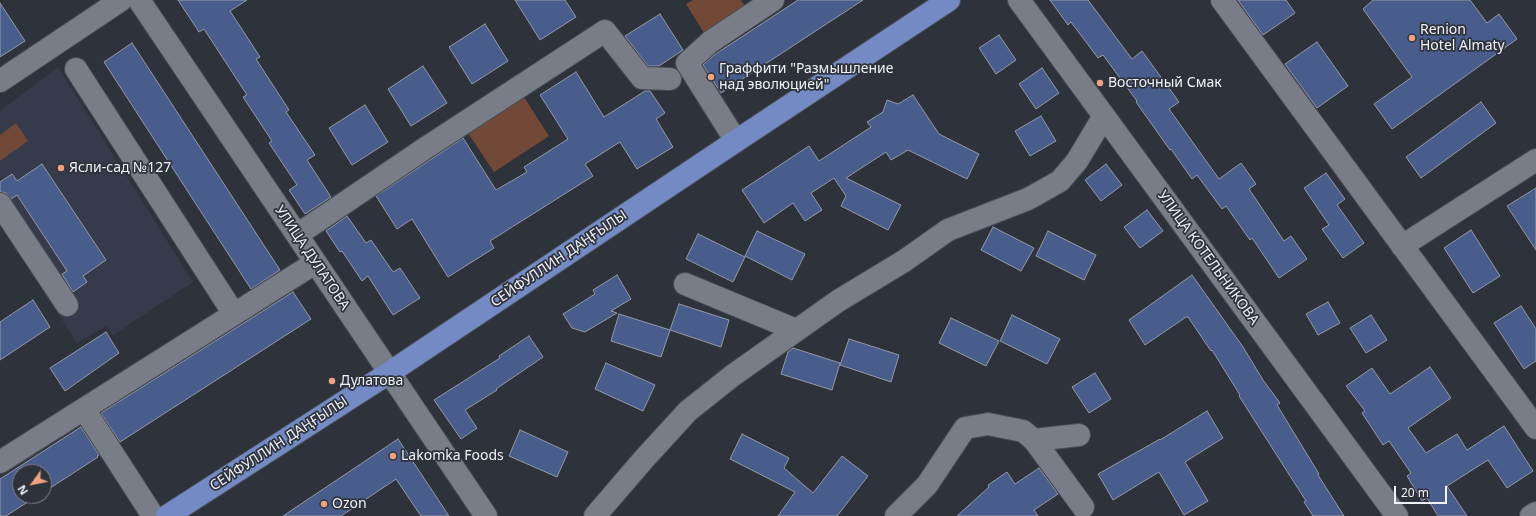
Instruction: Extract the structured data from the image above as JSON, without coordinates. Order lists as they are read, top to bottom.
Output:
{
  "streets": {
    "main road": ["СЕЙФУЛЛИН ДАҢҒЫЛЫ"],
    "street": ["УЛИЦА ДУЛАТОВА", "УЛИЦА КОТЕЛЬНИКОВА"]
  },
  "crossings": [
    ["УЛИЦА ДУЛАТОВА", "СЕЙФУЛЛИН ДАҢҒЫЛЫ"]
  ],
  "places": [
    "Renion Hotel Almaty",
    "Граффити \"Размышление над эволюцией\"",
    "Восточный Смак",
    "Ясли-сад №127",
    "Дулатова",
    "Lakomka Foods",
    "Ozon"
  ],
  "scale_bar": "20 m",
  "north": "bottom left"
}
